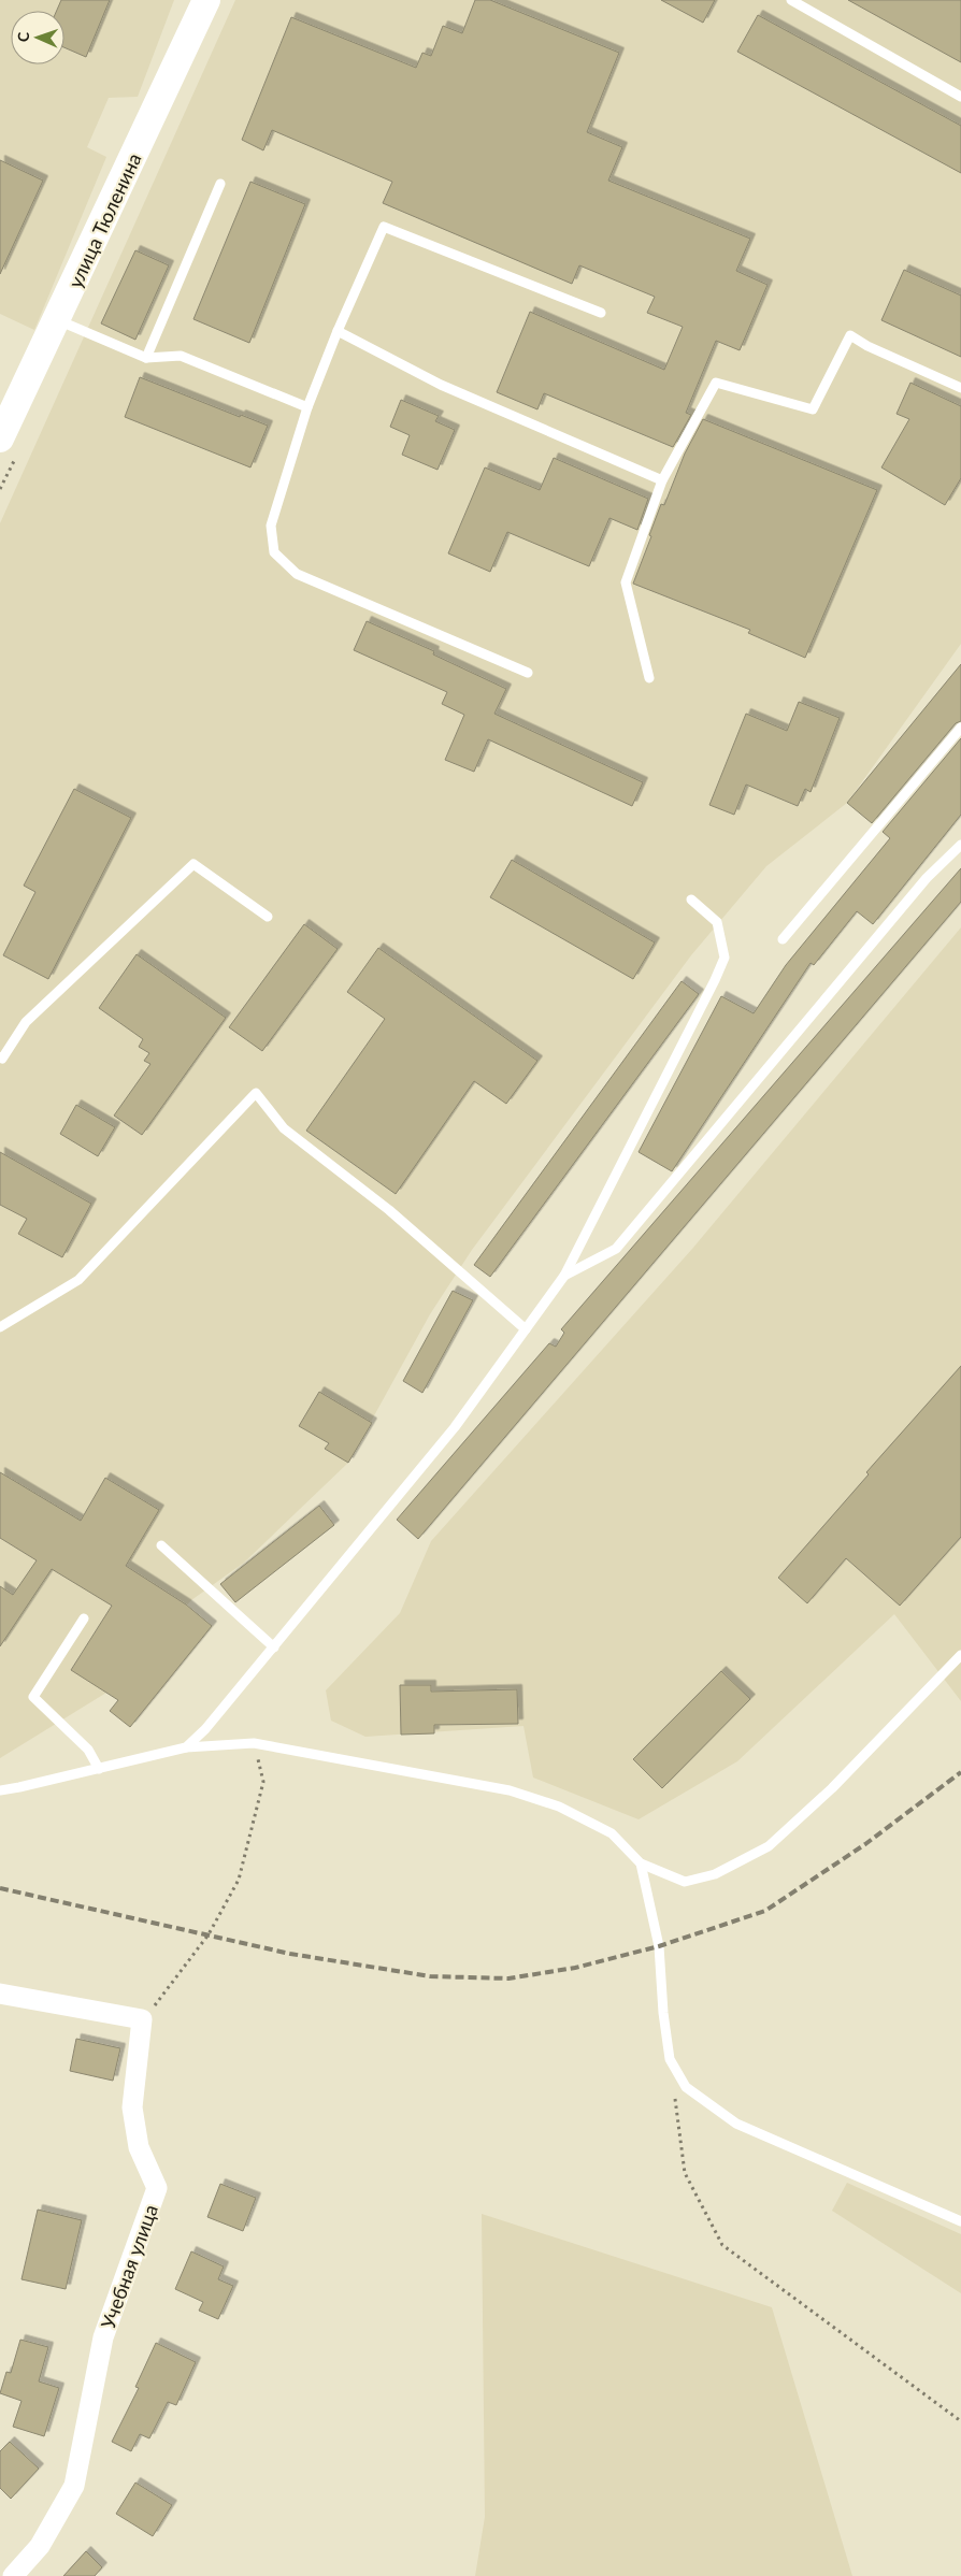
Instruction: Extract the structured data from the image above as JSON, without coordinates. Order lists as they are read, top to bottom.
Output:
{
  "streets": {
    "main road": ["улица Тюленина"],
    "street": ["Учебная улица"]
  },
  "north": "left"
}
